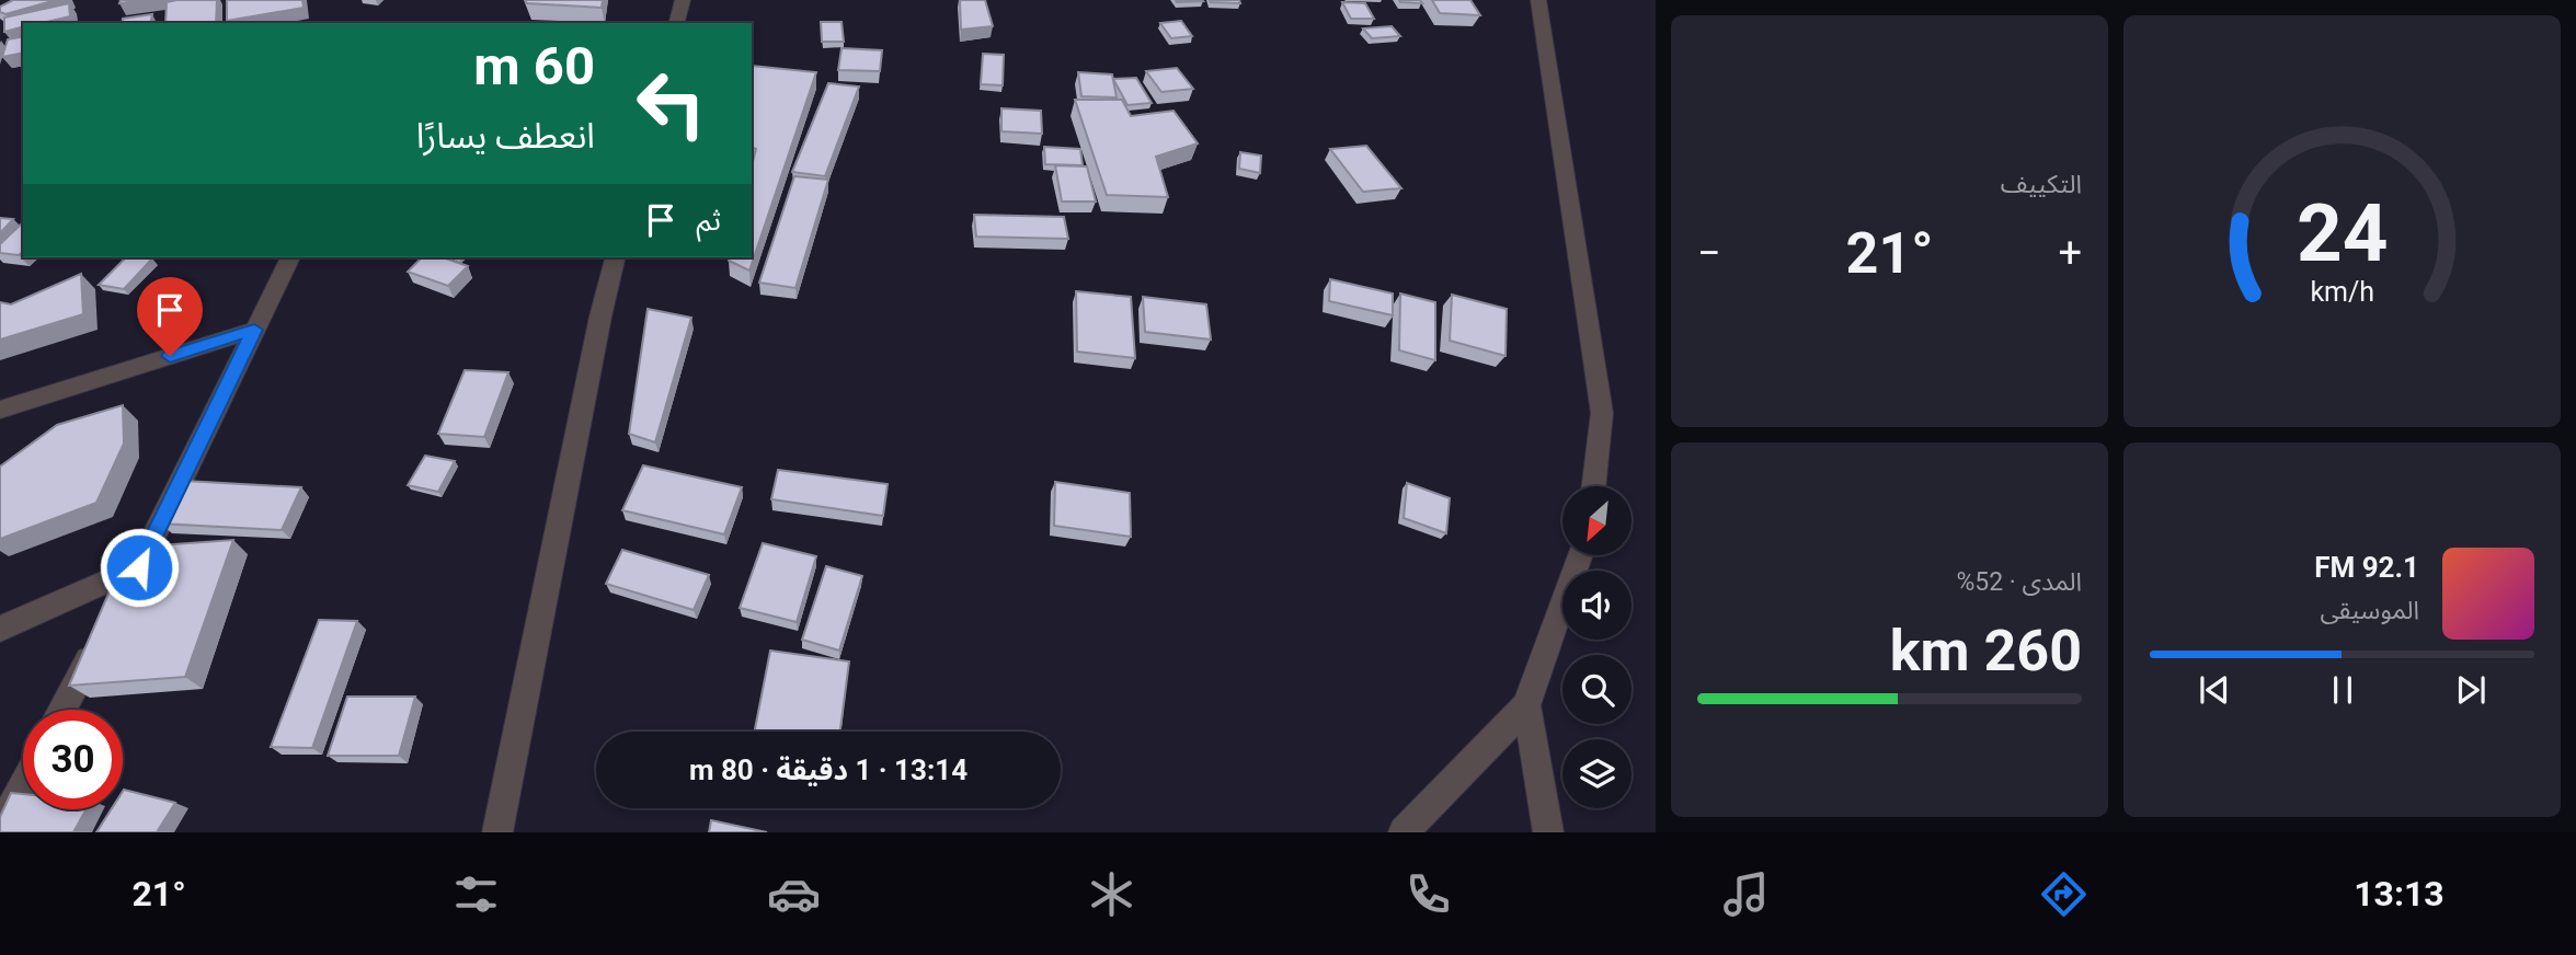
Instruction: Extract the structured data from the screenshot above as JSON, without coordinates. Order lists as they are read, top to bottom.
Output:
{
  "north": "bottom left",
  "page": {
    "tile": [
      "التكييف",
      ["المدى · 52%", "260 km"]
    ],
    "turn": ["60 m", "انعطف يسارًا"],
    "then": "ثم",
    "heat": ["−", "21°", "+"],
    "song": ["92.1 FM", "الموسيقى"],
    "limit": "30",
    "trip": "13:14 · 1 دقيقة · 80 m",
    "tabs": ["13:13", "21°"],
    "gauge": ["24", "km/h"]
  }
}
